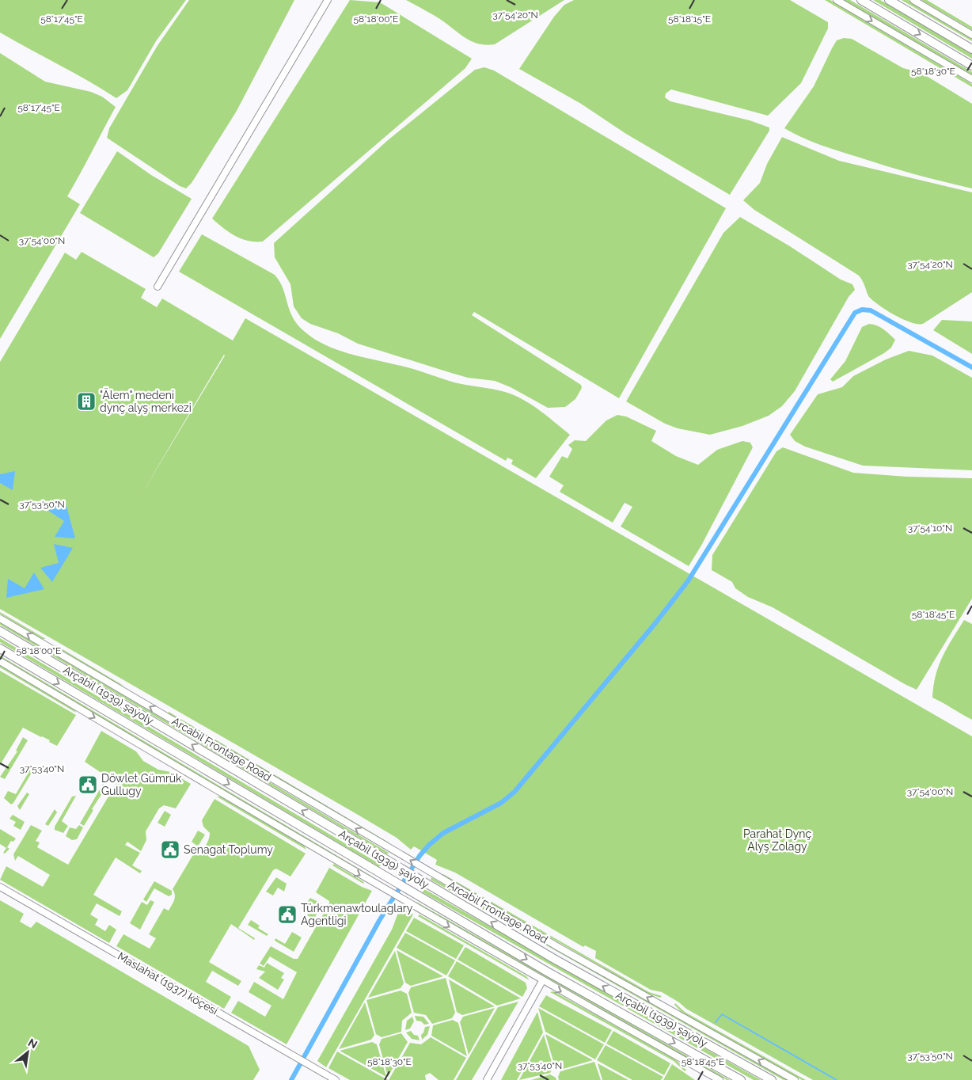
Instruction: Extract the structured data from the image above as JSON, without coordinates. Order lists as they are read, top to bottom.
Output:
{
  "streets": {
    "main road": ["Arçabil (1939) şaýoly"],
    "street": ["Arcabil Frontage Road", "Maslahat (1937) köçesi"]
  },
  "parks": ["Parahat Dynç Alyş Zolagy"],
  "places": {
    "building": ["\"Älem\" medeni dynç alyş merkezi"],
    "public building": ["Döwlet Gümrük Gullugy", "Senagat Toplumy", "Türkmenawtoulaglary Agentligi"]
  },
  "north": "top right",
  "coordinates": [
    "37°54'20\"N",
    "58°17'45\"E",
    "58°18'00\"E",
    "58°18'15\"E",
    "58°18'30\"E",
    "37°54'00\"N",
    "37°53'50\"N",
    "37°54'10\"N",
    "58°18'45\"E",
    "37°53'40\"N"
  ]
}
